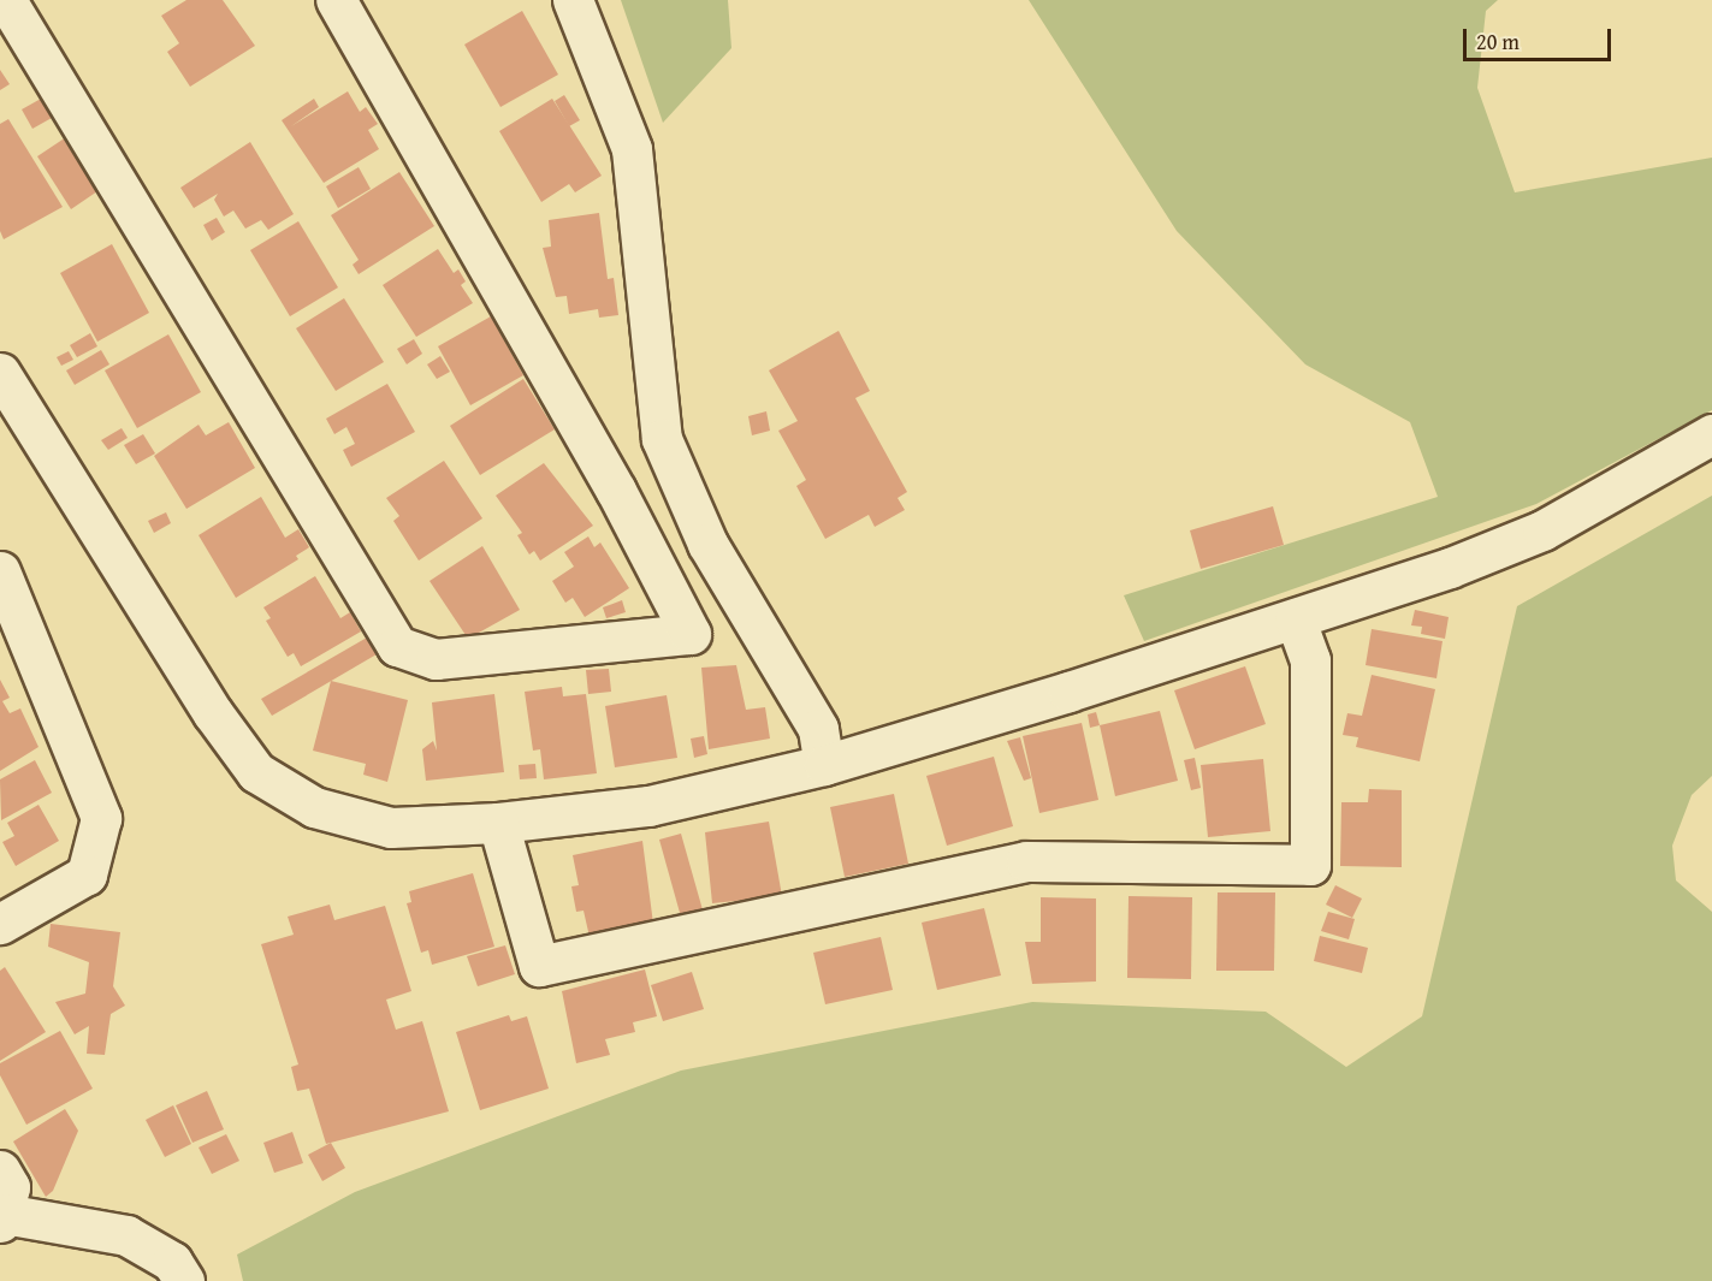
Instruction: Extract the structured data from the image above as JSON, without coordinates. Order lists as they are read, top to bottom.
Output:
{
  "scale_bar": "20 m"
}
